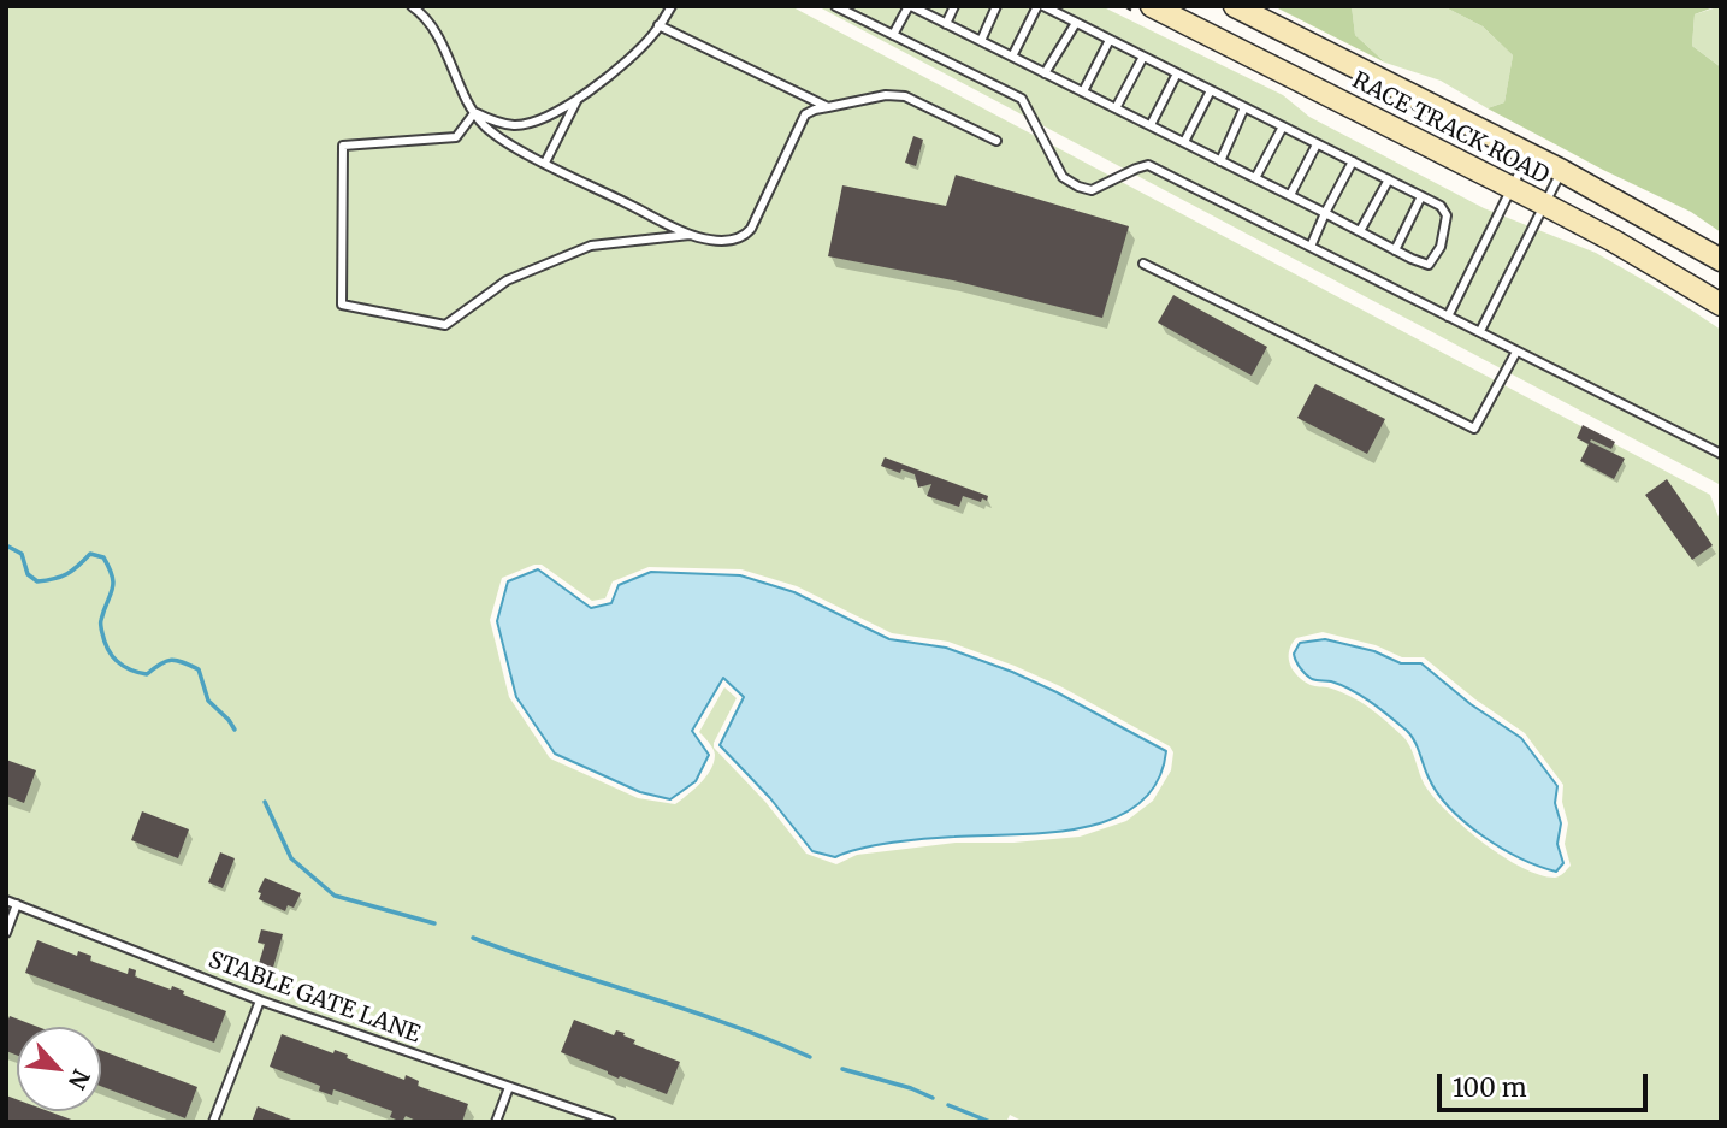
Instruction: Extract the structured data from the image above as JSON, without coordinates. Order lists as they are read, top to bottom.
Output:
{
  "streets": {
    "main road": ["RACE TRACK ROAD"],
    "lane": ["STABLE GATE LANE"]
  },
  "scale_bar": "100 m",
  "north": "bottom right"
}
